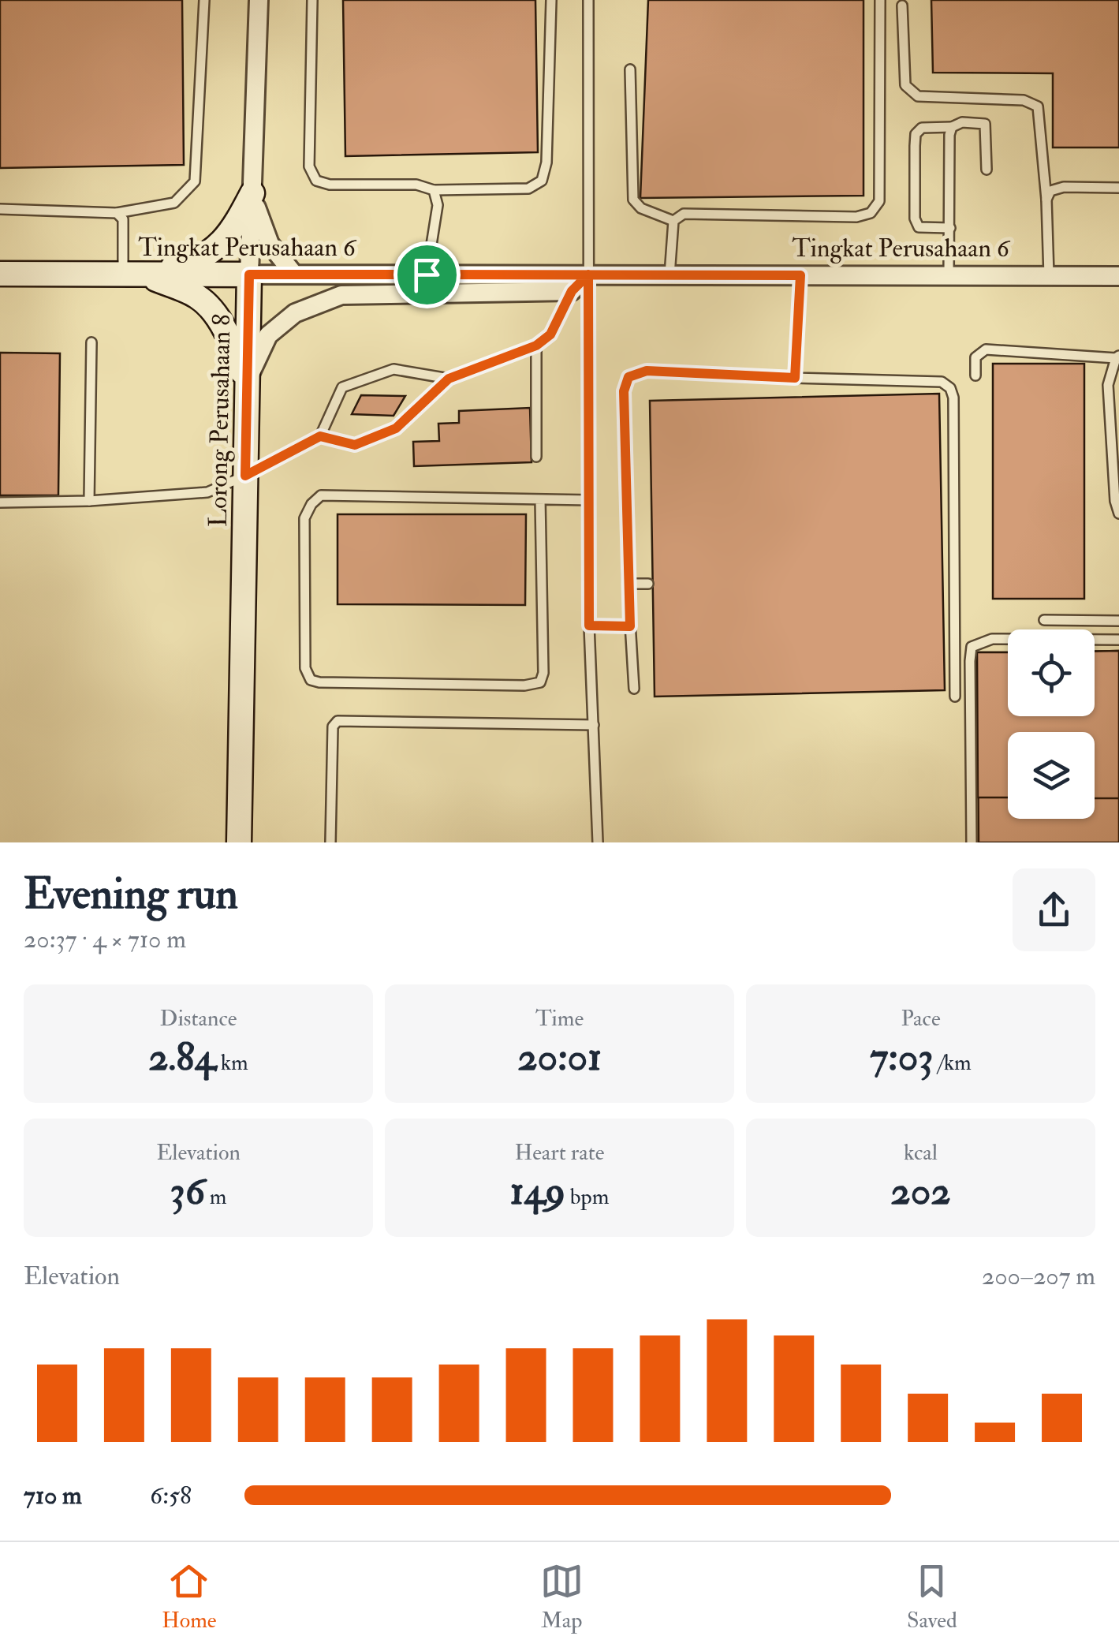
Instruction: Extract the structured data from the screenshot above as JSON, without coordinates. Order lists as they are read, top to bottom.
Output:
{
  "streets": {
    "street": ["Tingkat Perusahaan 6", "Lorong Perusahaan 8"]
  },
  "crossings": [
    ["Tingkat Perusahaan 6", "Lorong Perusahaan 8"]
  ],
  "page": {
    "heading": ["Evening run", "20:37 · 4 × 710 m"],
    "stats": [
      ["Distance", "2.84 km"],
      ["Time", "20:01"],
      ["Pace", "7:03 /km"],
      ["Elevation", "36 m"],
      ["Heart rate", "149 bpm"],
      ["kcal", "202"]
    ],
    "chart": ["Elevation", "200–207 m"],
    "list": [
      {
        "name": "710 m",
        "note": "6:58"
      }
    ],
    "tabs": ["Home", "Map", "Saved"]
  }
}
